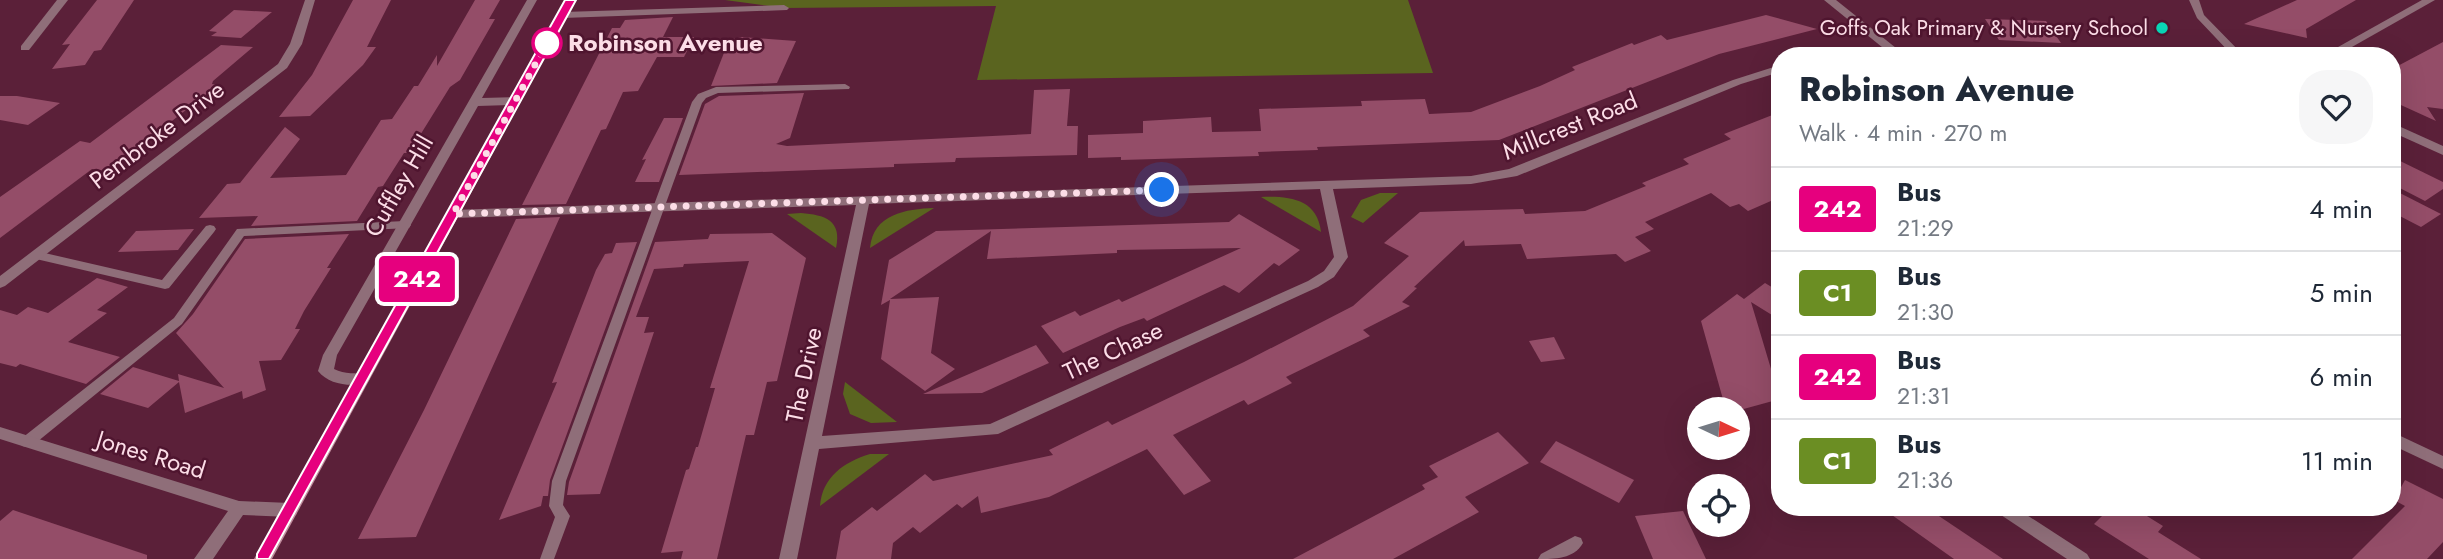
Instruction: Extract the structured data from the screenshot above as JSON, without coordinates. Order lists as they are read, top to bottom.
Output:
{
  "streets": {
    "street": [
      "Millcrest Road",
      "Pembroke Drive",
      "Cuffley Hill",
      "The Chase",
      "The Drive",
      "Jones Road"
    ]
  },
  "crossings": [
    ["Millcrest Road", "The Chase"],
    ["The Chase", "The Drive"]
  ],
  "places": ["Goffs Oak Primary & Nursery School", "Robinson Avenue"],
  "lines": ["bus line 242"],
  "north": "right",
  "page": {
    "on_map": "242",
    "heading": ["Robinson Avenue", "Walk · 4 min · 270 m"],
    "list": [
      {
        "mark": "242",
        "name": "Bus",
        "note": "21:29",
        "value": "4 min"
      },
      {
        "mark": "C1",
        "name": "Bus",
        "note": "21:30",
        "value": "5 min"
      },
      {
        "mark": "242",
        "name": "Bus",
        "note": "21:31",
        "value": "6 min"
      },
      {
        "mark": "C1",
        "name": "Bus",
        "note": "21:36",
        "value": "11 min"
      }
    ]
  }
}
